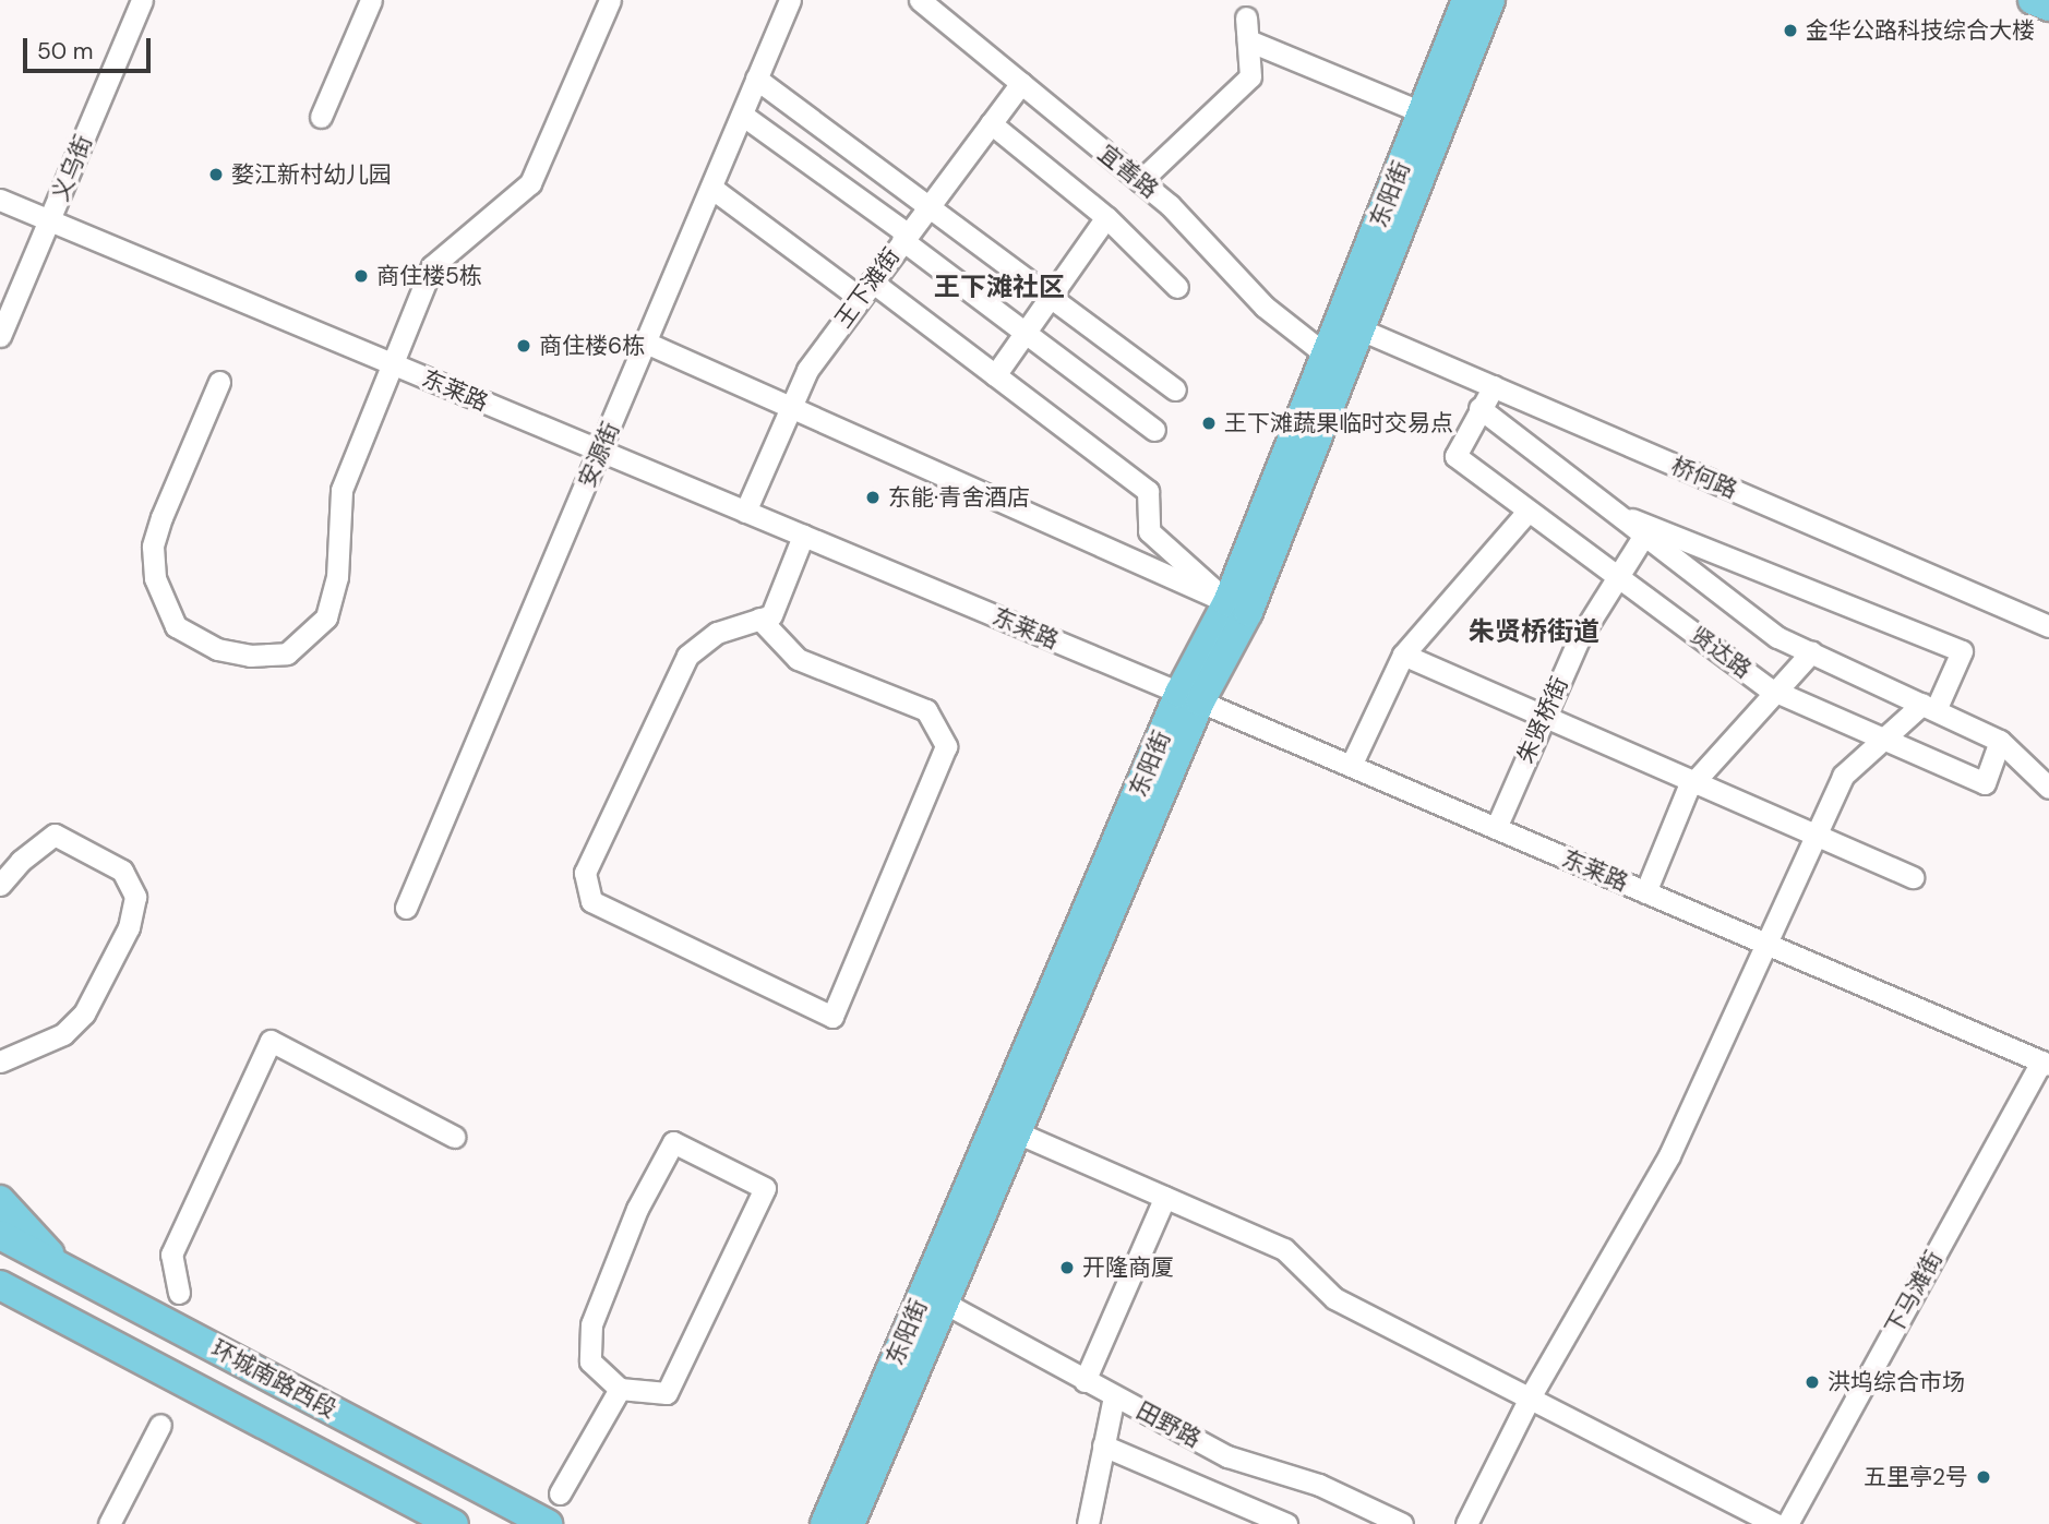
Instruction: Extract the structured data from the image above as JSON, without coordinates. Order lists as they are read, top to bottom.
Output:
{
  "streets": {
    "main road": ["东阳街", "环城南路西段"],
    "street": [
      "义乌街",
      "宜善路",
      "王下滩街",
      "东莱路",
      "安源街",
      "桥何路",
      "贤达路",
      "朱贤桥街",
      "下马滩街",
      "田野路"
    ]
  },
  "crossings": [
    ["义乌街", "东莱路"],
    ["宜善路", "东阳街"],
    ["宜善路", "王下滩街"],
    ["东阳街", "东莱路"],
    ["东阳街", "桥何路"],
    ["东阳街", "田野路"],
    ["王下滩街", "东莱路"],
    ["东莱路", "安源街"],
    ["东莱路", "朱贤桥街"],
    ["东莱路", "下马滩街"],
    ["桥何路", "贤达路"],
    ["贤达路", "朱贤桥街"]
  ],
  "districts": ["王下滩社区", "朱贤桥街道"],
  "places": [
    "金华公路科技综合大楼",
    "婺江新村幼儿园",
    "商住楼5栋",
    "商住楼6栋",
    "王下滩蔬果临时交易点",
    "东能·青舍酒店",
    "开隆商厦",
    "洪坞综合市场",
    "五里亭2号"
  ],
  "scale_bar": "50 m"
}
